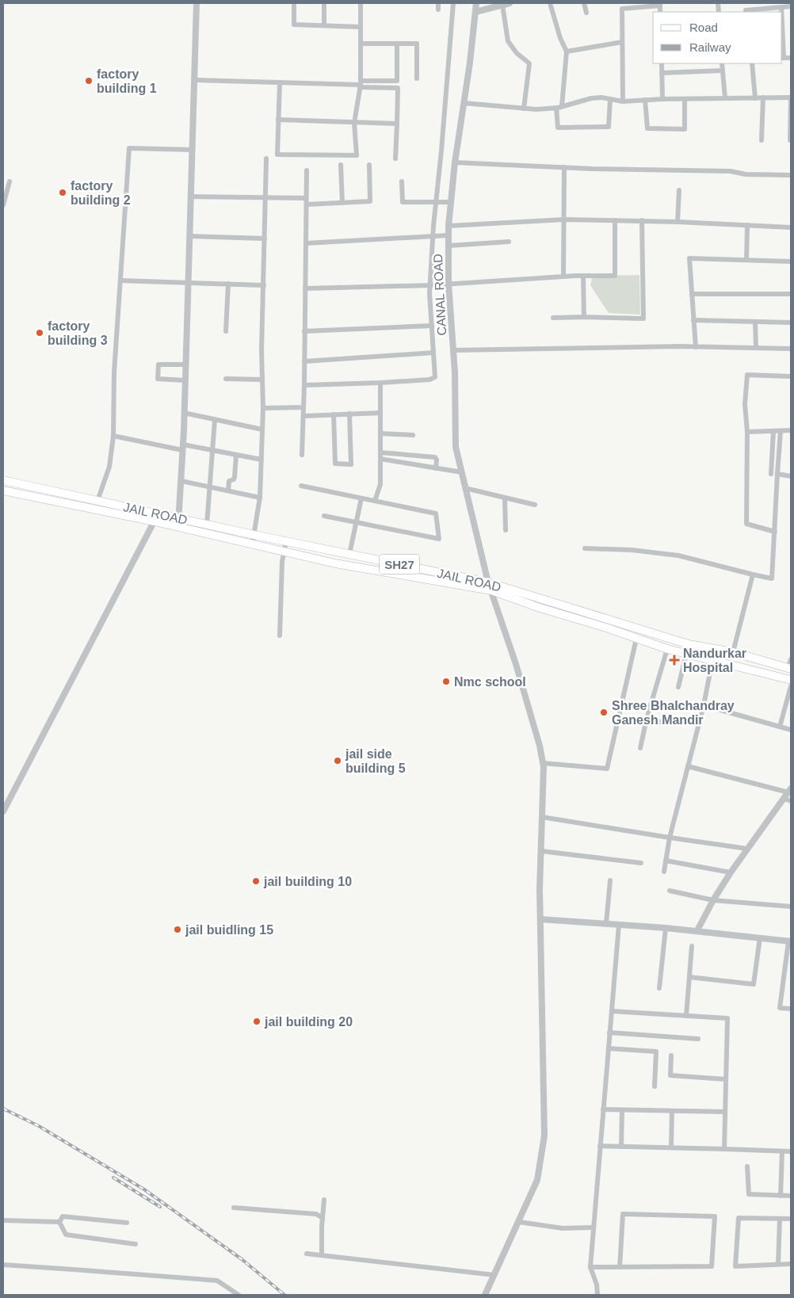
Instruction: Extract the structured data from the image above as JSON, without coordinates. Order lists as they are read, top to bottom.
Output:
{
  "streets": {
    "main road": ["JAIL ROAD", "SH27"],
    "street": ["CANAL ROAD"]
  },
  "crossings": [
    ["CANAL ROAD", "JAIL ROAD"]
  ],
  "places": {
    "other": [
      "factory building 1",
      "factory building 2",
      "factory building 3",
      "Nmc school",
      "Shree Bhalchandray Ganesh Mandir",
      "jail side building 5",
      "jail building 10",
      "jail buidling 15",
      "jail building 20"
    ],
    "health": ["Nandurkar Hospital"]
  },
  "legend": ["Road", "Railway"]
}
